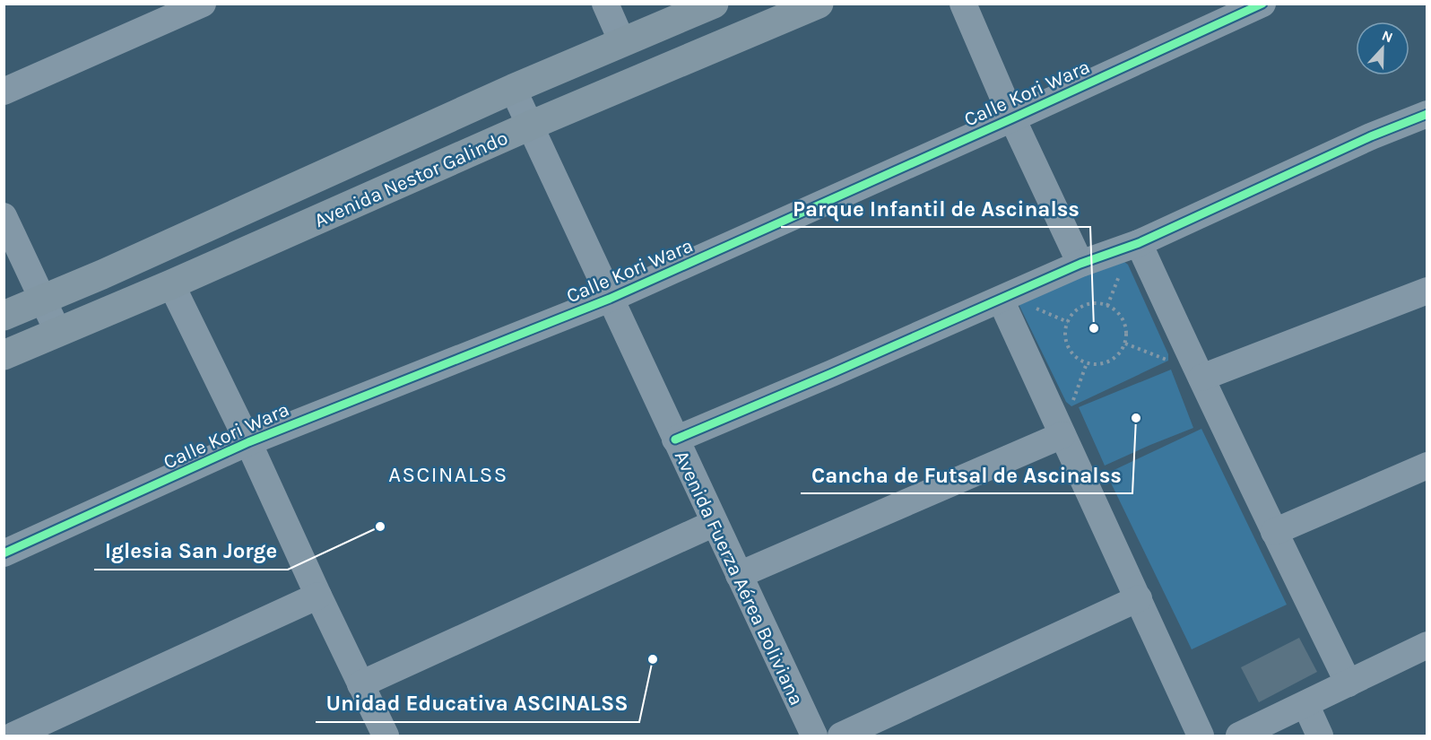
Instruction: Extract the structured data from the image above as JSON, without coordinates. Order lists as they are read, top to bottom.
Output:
{
  "streets": {
    "main road": ["Avenida Nestor Galindo"],
    "street": ["Calle Kori Wara", "Avenida Fuerza Aérea Boliviana"]
  },
  "crossings": [
    ["Calle Kori Wara", "Avenida Fuerza Aérea Boliviana"],
    ["Avenida Nestor Galindo", "Avenida Fuerza Aérea Boliviana"]
  ],
  "districts": ["ASCINALSS"],
  "places": [
    "Parque Infantil de Ascinalss",
    "Cancha de Futsal de Ascinalss",
    "Iglesia San Jorge",
    "Unidad Educativa ASCINALSS"
  ],
  "north": "top"
}
